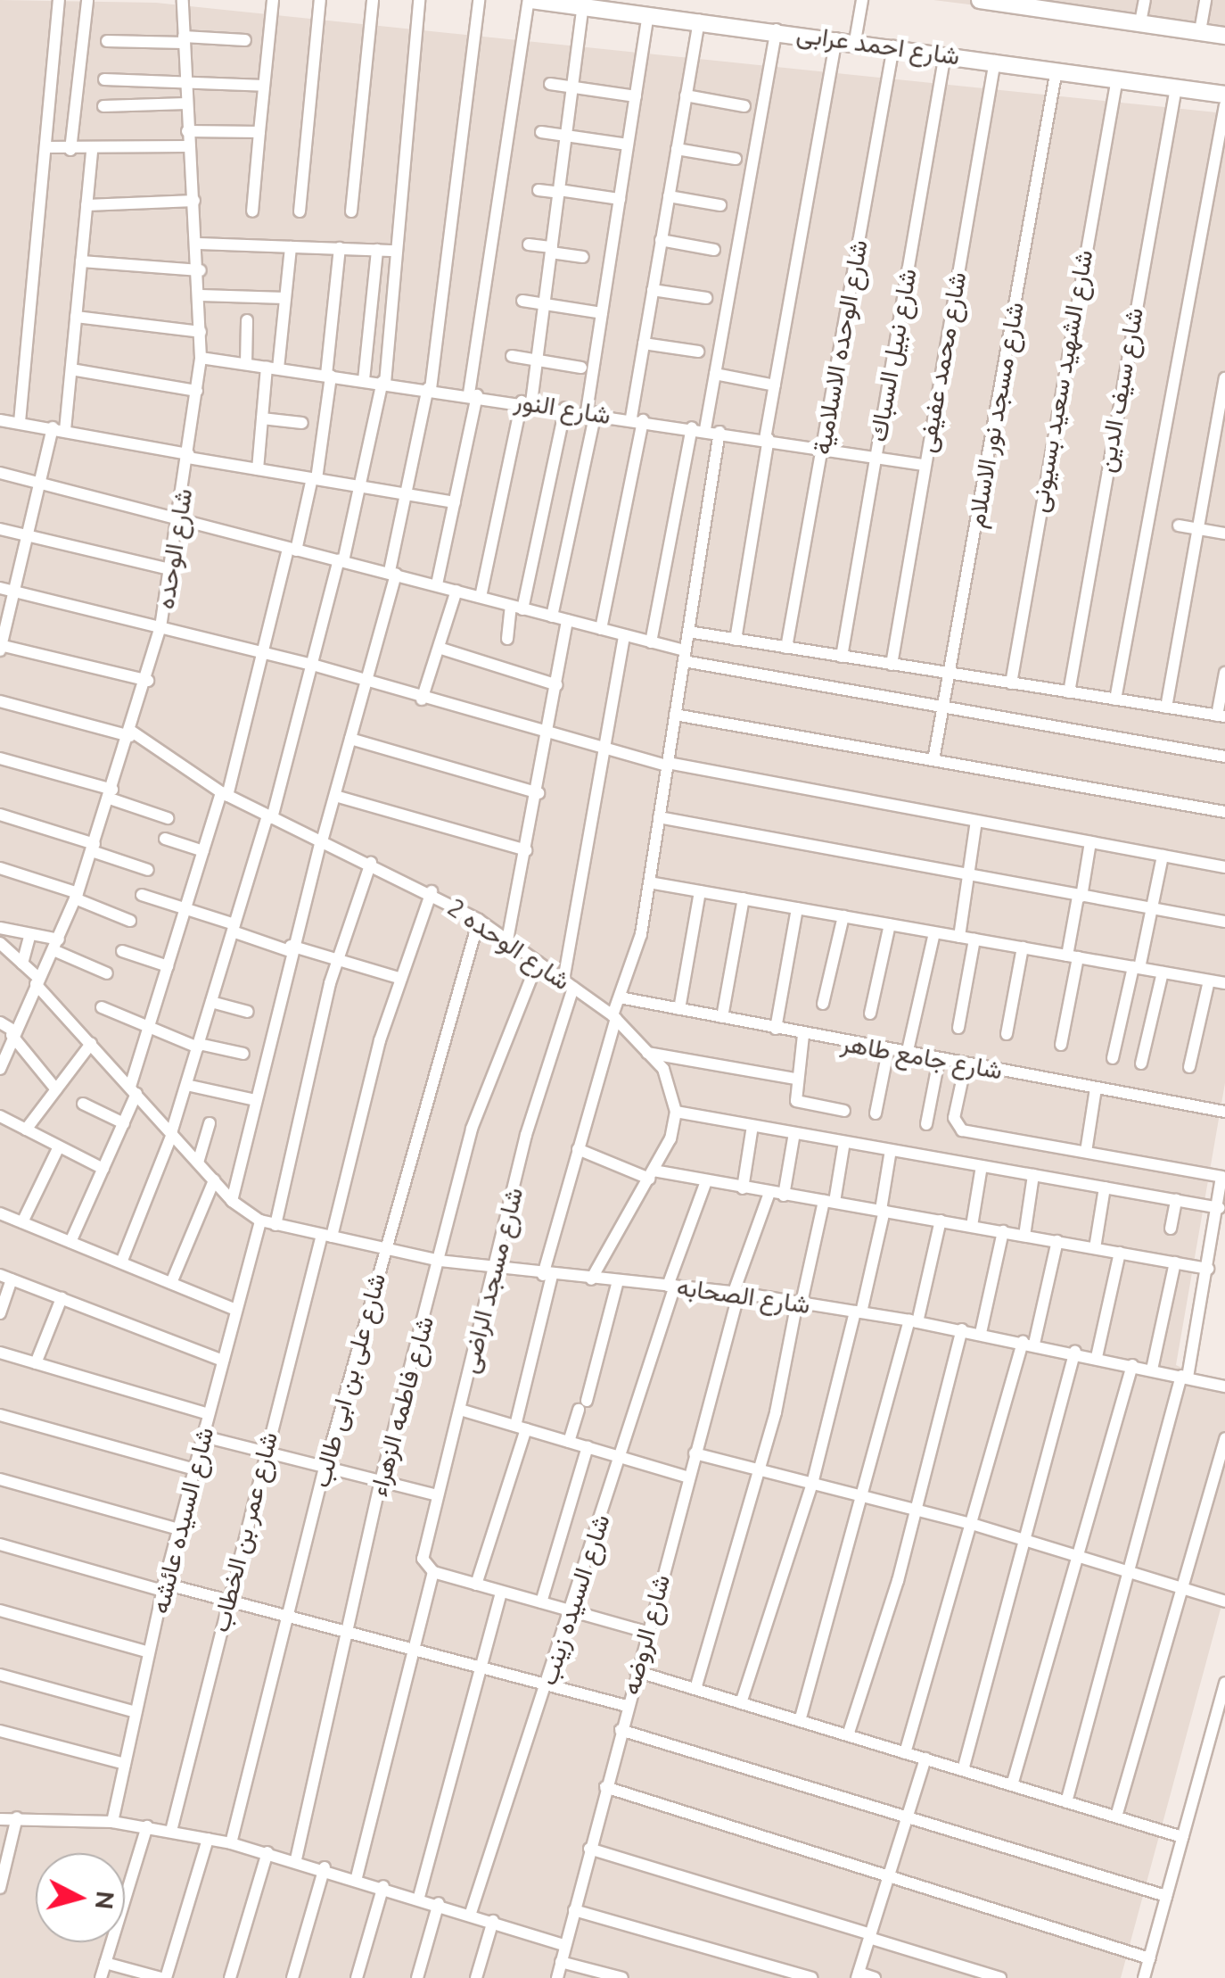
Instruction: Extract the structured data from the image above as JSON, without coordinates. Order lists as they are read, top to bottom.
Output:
{
  "streets": {
    "street": [
      "شارع احمد عرابى",
      "شارع الوحده الاسلامية",
      "شارع نبيل السباك",
      "شارع محمد عفيفى",
      "شارع الشهيد سعيد بسيونى",
      "شارع سيف الدين",
      "شارع النور",
      "شارع مسجد نور الاسلام",
      "شارع الوحده",
      "شارع الوحده 2",
      "شارع جامع طاهر",
      "شارع مسجد الراضى",
      "شارع الصحابه",
      "شارع على بن ابى طالب",
      "شارع فاطمه الزهراء",
      "شارع السيده عائشه",
      "شارع عمر بن الخطاب",
      "شارع السيده زينب",
      "شارع الروضه"
    ]
  },
  "crossings": [
    ["شارع احمد عرابى", "شارع الوحده الاسلامية"],
    ["شارع احمد عرابى", "شارع نبيل السباك"],
    ["شارع احمد عرابى", "شارع محمد عفيفى"],
    ["شارع احمد عرابى", "شارع الشهيد سعيد بسيونى"],
    ["شارع احمد عرابى", "شارع سيف الدين"],
    ["شارع احمد عرابى", "شارع مسجد نور الاسلام"],
    ["شارع الوحده الاسلامية", "شارع النور"],
    ["شارع نبيل السباك", "شارع النور"],
    ["شارع محمد عفيفى", "شارع النور"],
    ["شارع النور", "شارع الوحده"],
    ["شارع الوحده", "شارع الوحده 2"],
    ["شارع الوحده", "شارع الصحابه"],
    ["شارع الوحده 2", "شارع مسجد الراضى"],
    ["شارع الوحده 2", "شارع على بن ابى طالب"],
    ["شارع الوحده 2", "شارع فاطمه الزهراء"],
    ["شارع الوحده 2", "شارع عمر بن الخطاب"],
    ["شارع مسجد الراضى", "شارع الصحابه"],
    ["شارع الصحابه", "شارع على بن ابى طالب"],
    ["شارع الصحابه", "شارع فاطمه الزهراء"],
    ["شارع الصحابه", "شارع السيده عائشه"],
    ["شارع الصحابه", "شارع عمر بن الخطاب"],
    ["شارع الصحابه", "شارع السيده زينب"],
    ["شارع الصحابه", "شارع الروضه"]
  ],
  "north": "right"
}
